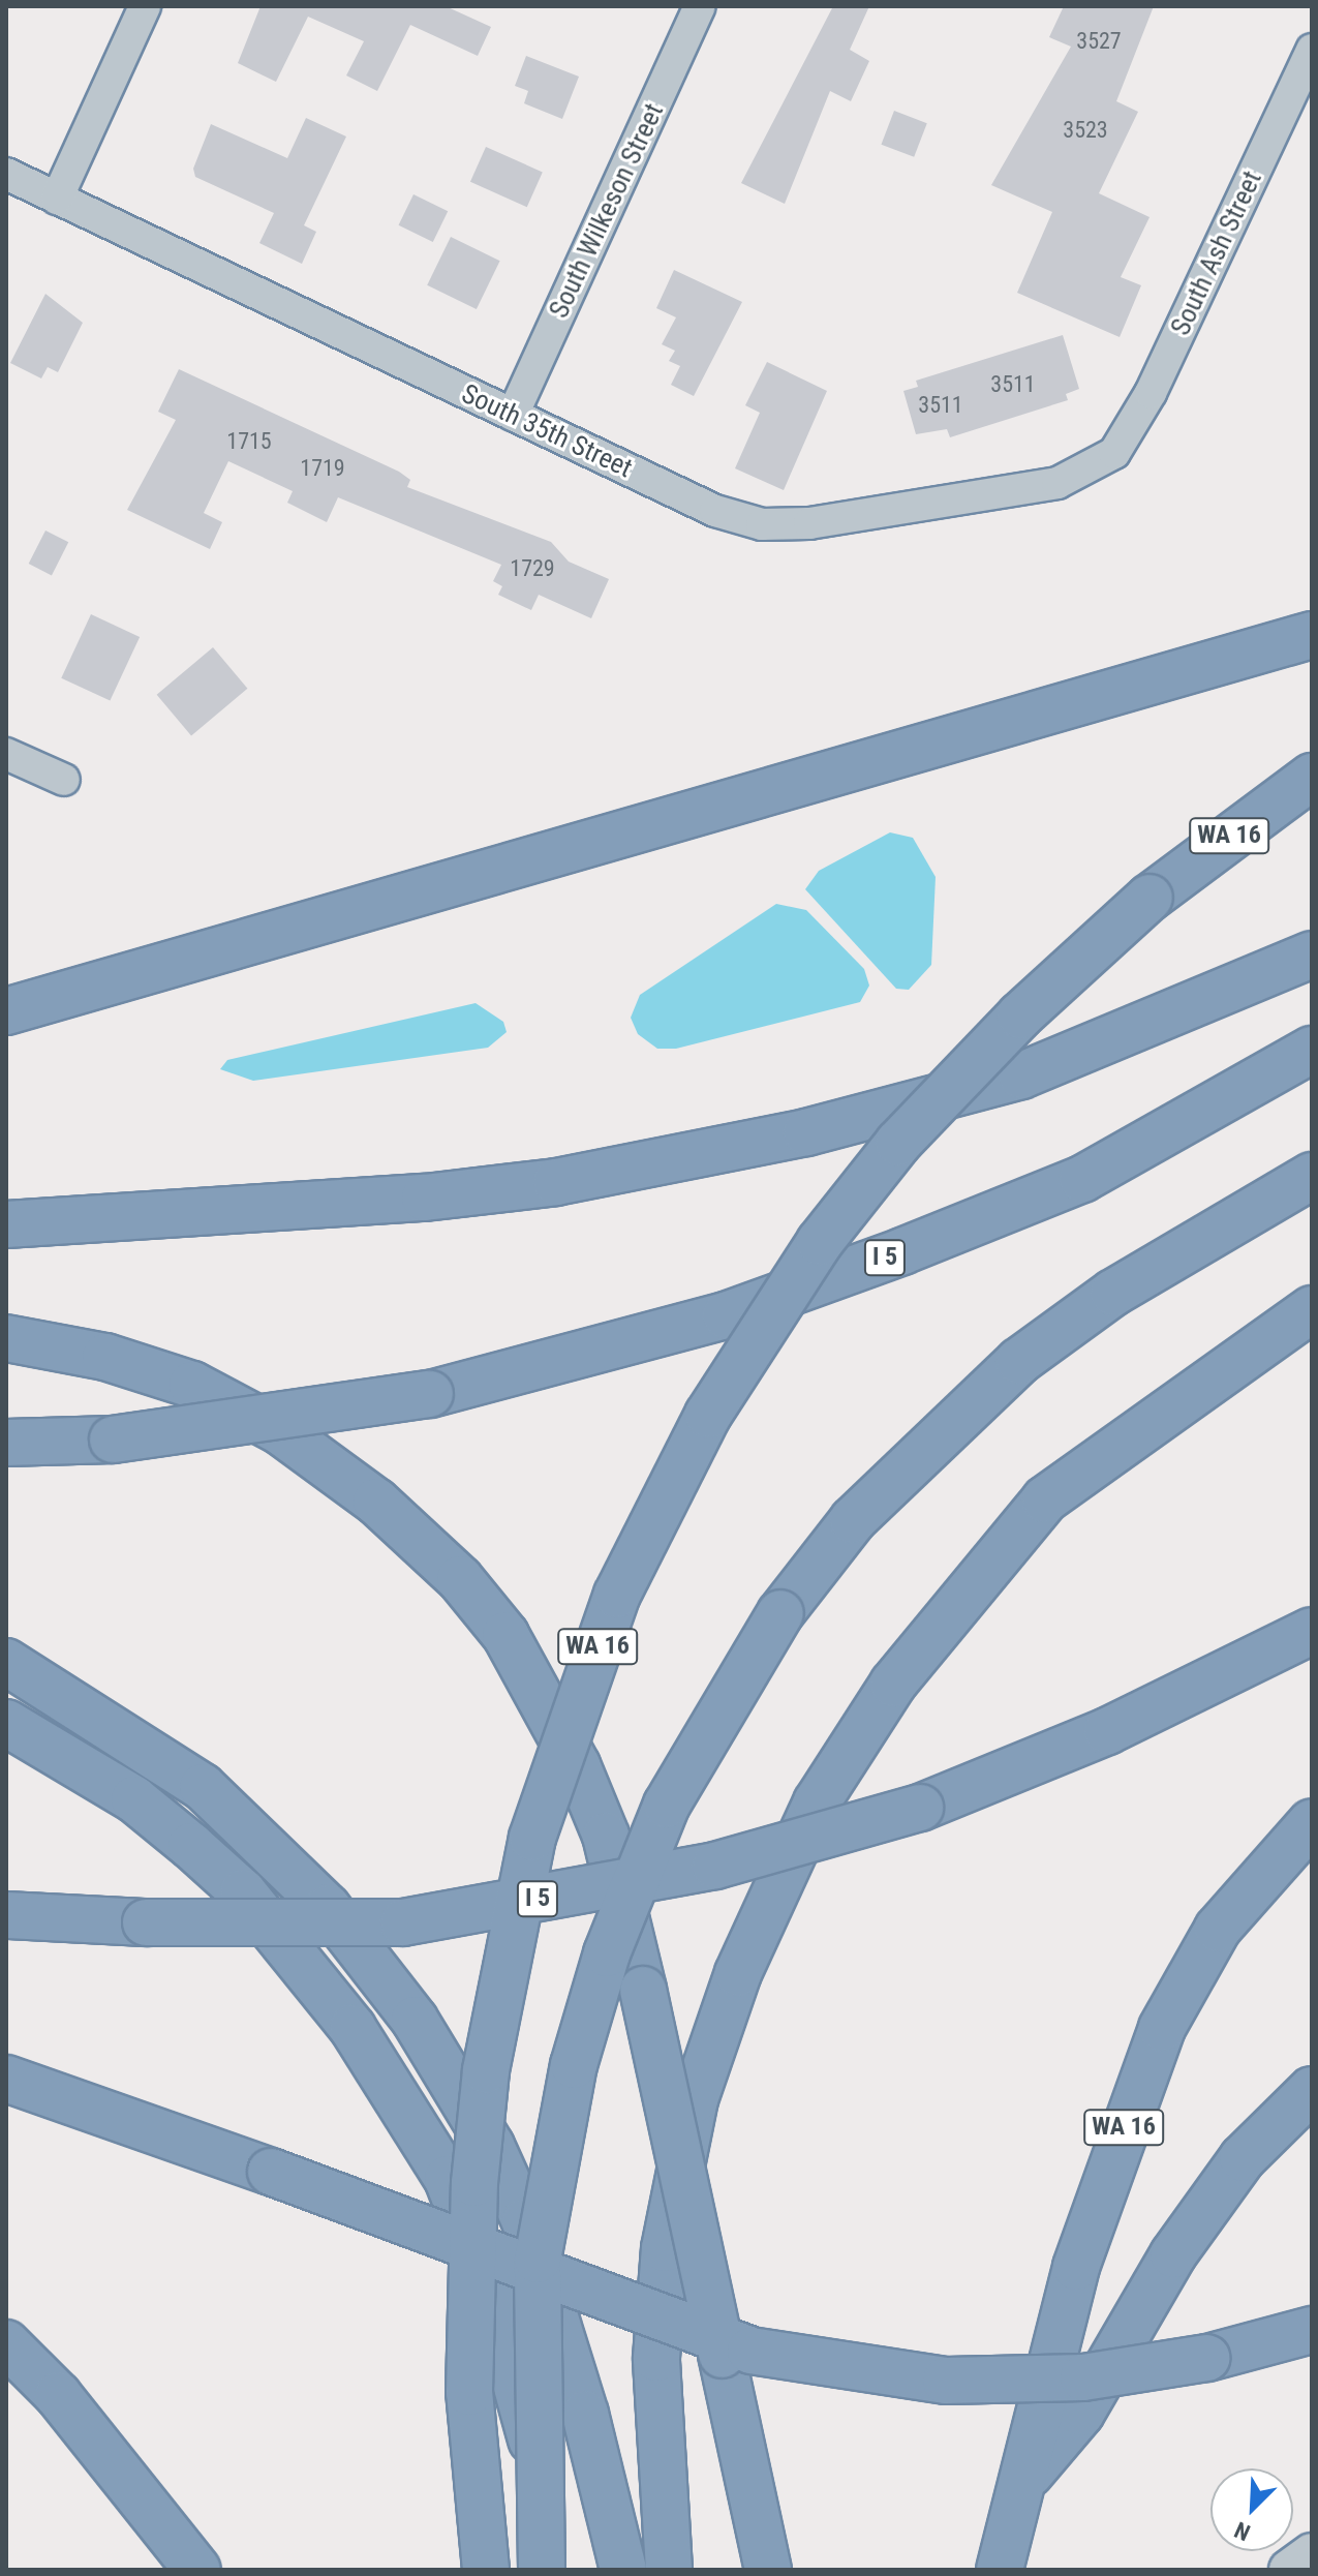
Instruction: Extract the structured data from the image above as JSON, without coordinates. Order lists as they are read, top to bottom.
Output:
{
  "streets": {
    "highway": ["WA 16", "I 5"],
    "street": ["South Wilkeson Street", "South Ash Street", "South 35th Street"]
  },
  "crossings": [
    ["South Wilkeson Street", "South 35th Street"],
    ["South Ash Street", "South 35th Street"]
  ],
  "house_numbers": [
    "3527",
    "3523",
    "3511",
    "3511",
    "1715",
    "1719",
    "1729"
  ],
  "north": "bottom left"
}
